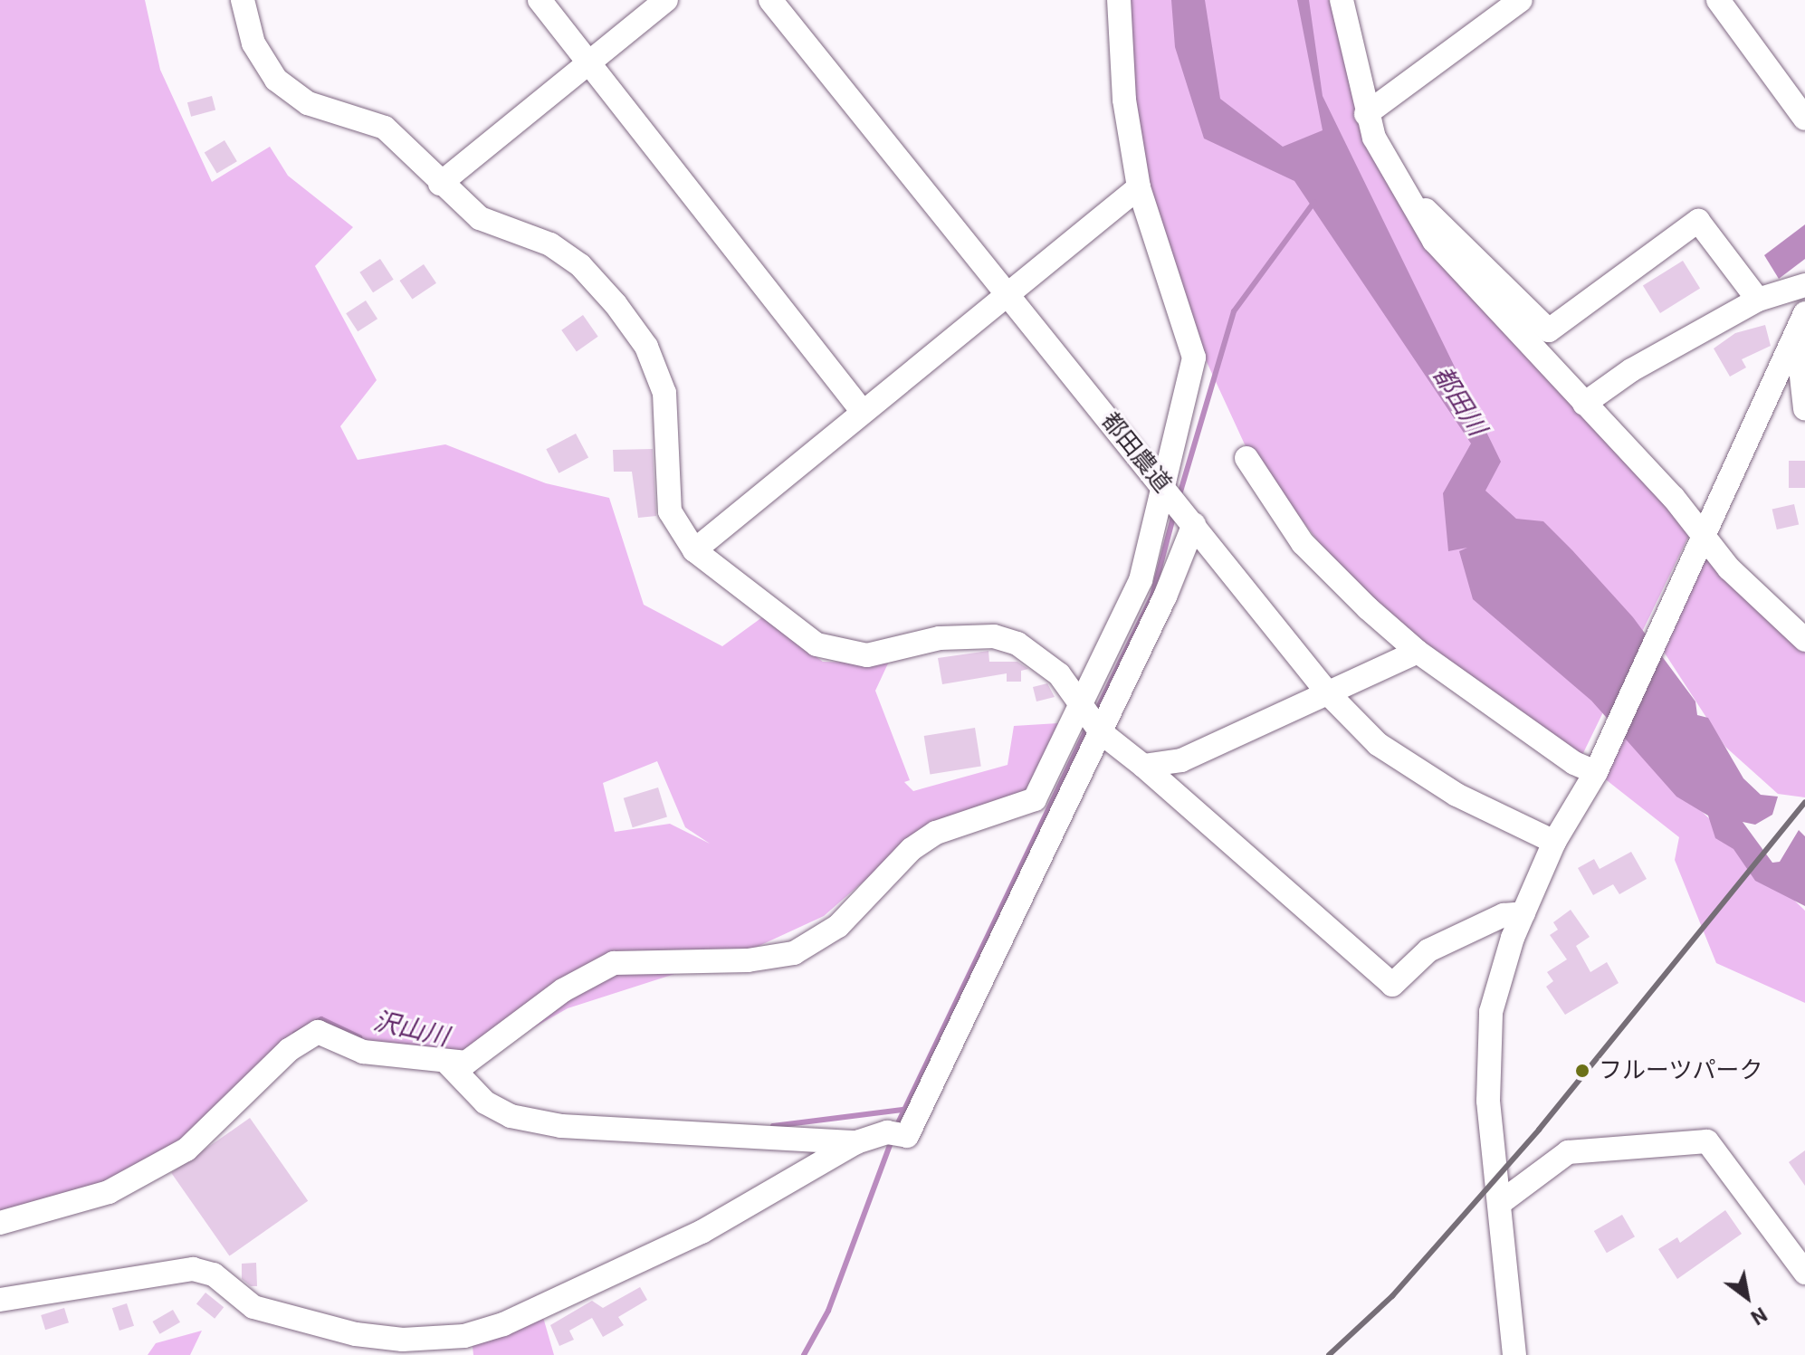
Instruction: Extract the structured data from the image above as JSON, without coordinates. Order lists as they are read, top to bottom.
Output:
{
  "streets": {
    "street": ["都田農道"]
  },
  "water": ["都田川", "沢山川"],
  "places": ["フルーツパーク"],
  "north": "bottom right"
}
